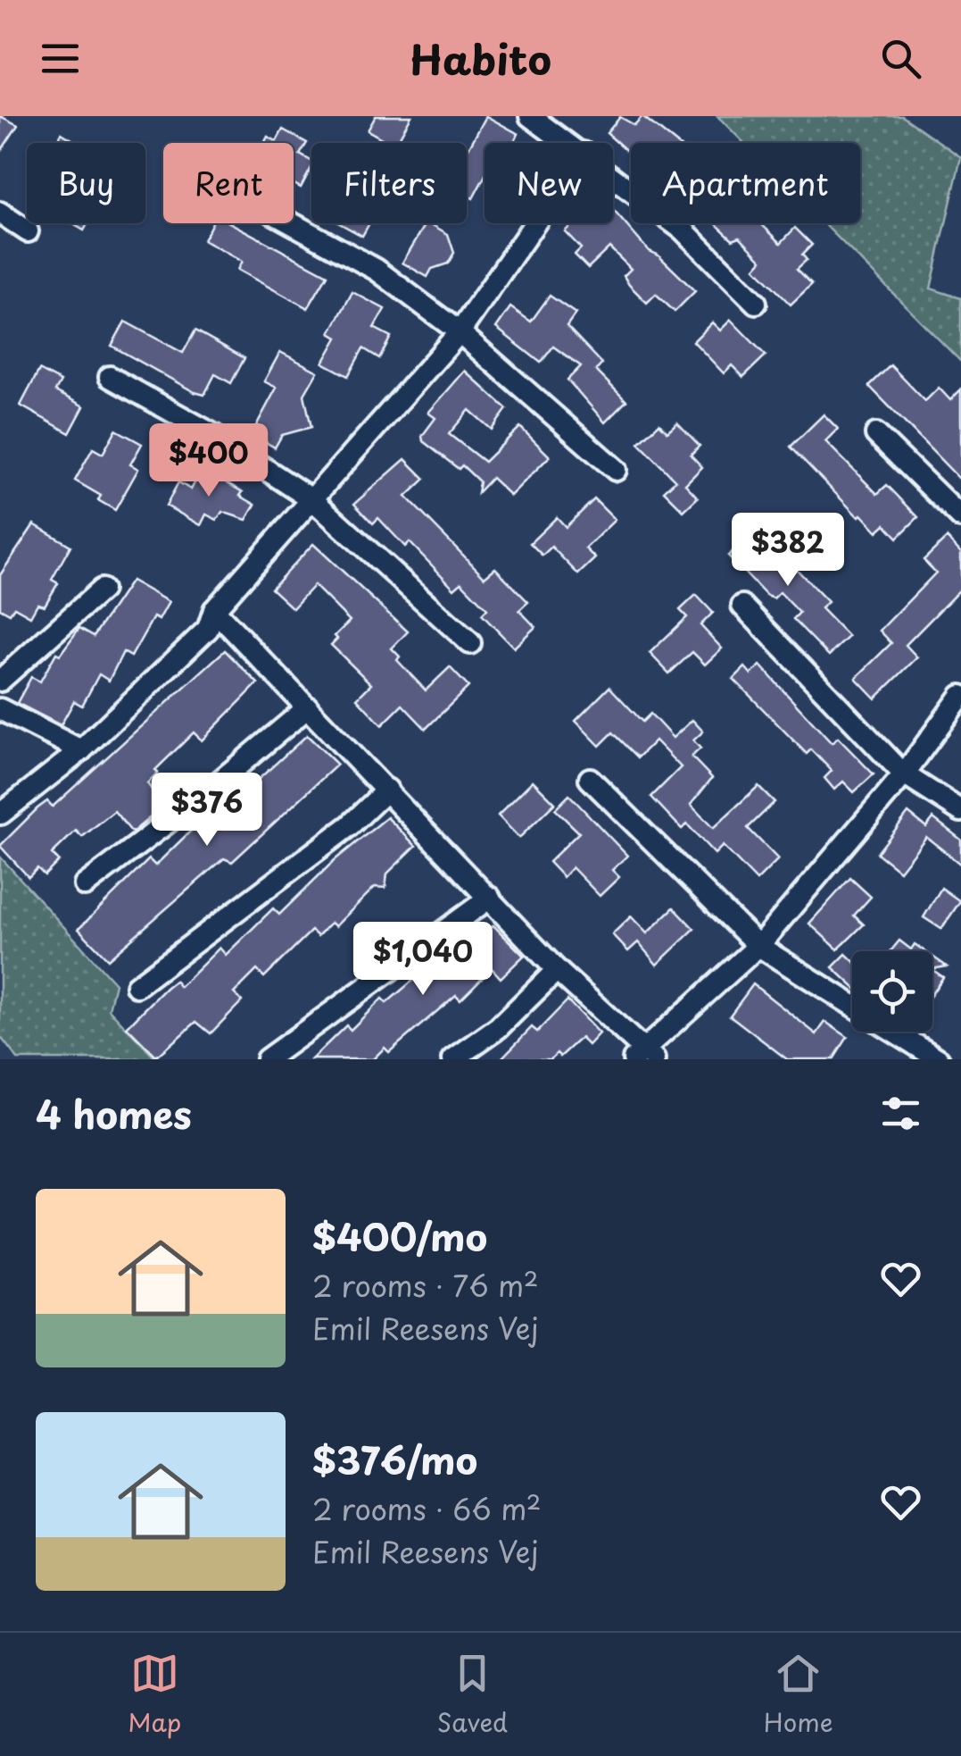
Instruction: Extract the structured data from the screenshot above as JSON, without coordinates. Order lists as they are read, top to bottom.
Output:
{
  "page": {
    "header": "Habito",
    "chip": [
      "Buy",
      "Rent",
      "Filters",
      "New",
      "Apartment"
    ],
    "price": [
      "$400",
      "$382",
      "$376",
      "$1,040"
    ],
    "heading": "4 homes",
    "list": [
      {
        "name": "$400/mo",
        "note": "2 rooms · 76 m² · Emil Reesens Vej"
      },
      {
        "name": "$376/mo",
        "note": "2 rooms · 66 m² · Emil Reesens Vej"
      }
    ],
    "tabs": ["Map", "Saved", "Home"]
  }
}
